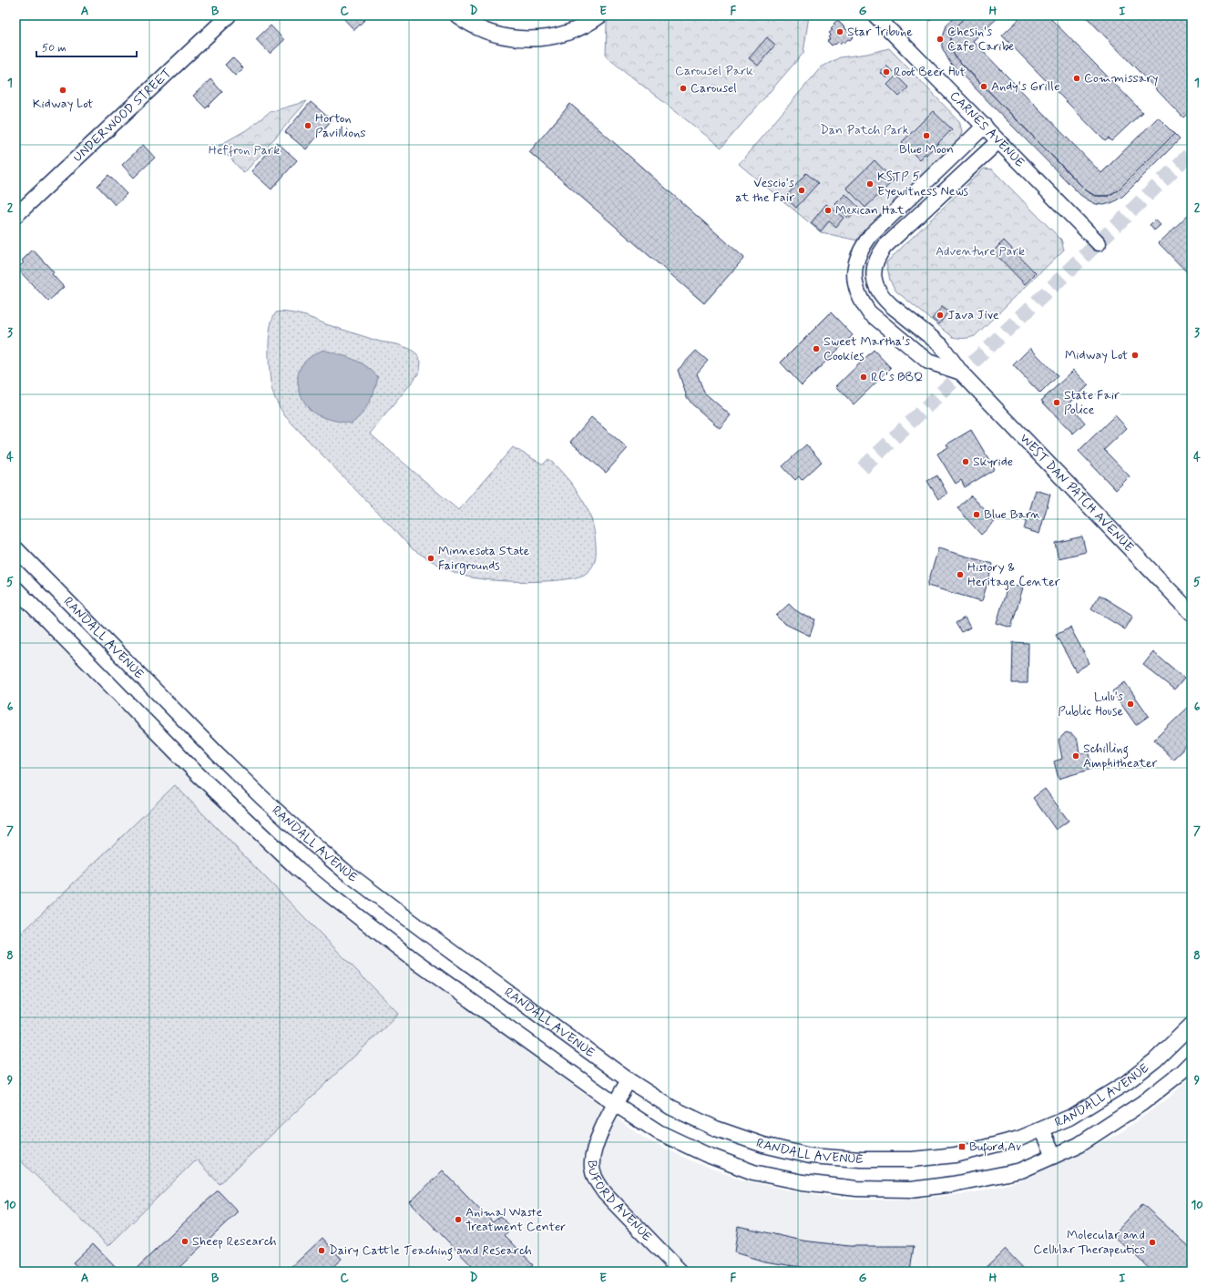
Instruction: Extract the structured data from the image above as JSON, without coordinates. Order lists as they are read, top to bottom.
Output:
{
  "streets": {
    "street": [
      "UNDERWOOD STREET",
      "CARNES AVENUE",
      "WEST DAN PATCH AVENUE",
      "RANDALL AVENUE",
      "BUFORD AVENUE"
    ]
  },
  "crossings": [
    ["CARNES AVENUE", "WEST DAN PATCH AVENUE"],
    ["RANDALL AVENUE", "BUFORD AVENUE"]
  ],
  "parks": [
    "Carousel Park",
    "Dan Patch Park",
    "Heffron Park",
    "Adventure Park"
  ],
  "places": {
    "other": [
      "Star Tribune",
      "Chesin's Cafe Caribe",
      "Root Beer Hut",
      "Commissary",
      "Andy's Grille",
      "Carousel",
      "Kidway Lot",
      "Horton Pavillions",
      "Blue Moon",
      "KSTP 5 Eyewitness News",
      "Vescio's at the Fair",
      "Mexican Hat",
      "Java Jive",
      "Sweet Martha's Cookies",
      "Midway Lot",
      "RC's BBQ",
      "State Fair Police",
      "Skyride",
      "Blue Barn",
      "Minnesota State Fairgrounds",
      "History & Heritage Center",
      "Lulu's Public House",
      "Schilling Amphitheater",
      "Animal Waste Treatment Center",
      "Sheep Research",
      "Molecular and Cellular Therapeutics",
      "Dairy Cattle Teaching and Research"
    ],
    "transit": ["Buford Av"]
  },
  "scale_bar": "50 m",
  "grid": {
    "columns": [
      "A",
      "B",
      "C",
      "D",
      "E",
      "F",
      "G",
      "H",
      "I"
    ],
    "rows": [
      "1",
      "2",
      "3",
      "4",
      "5",
      "6",
      "7",
      "8",
      "9",
      "10"
    ]
  }
}
